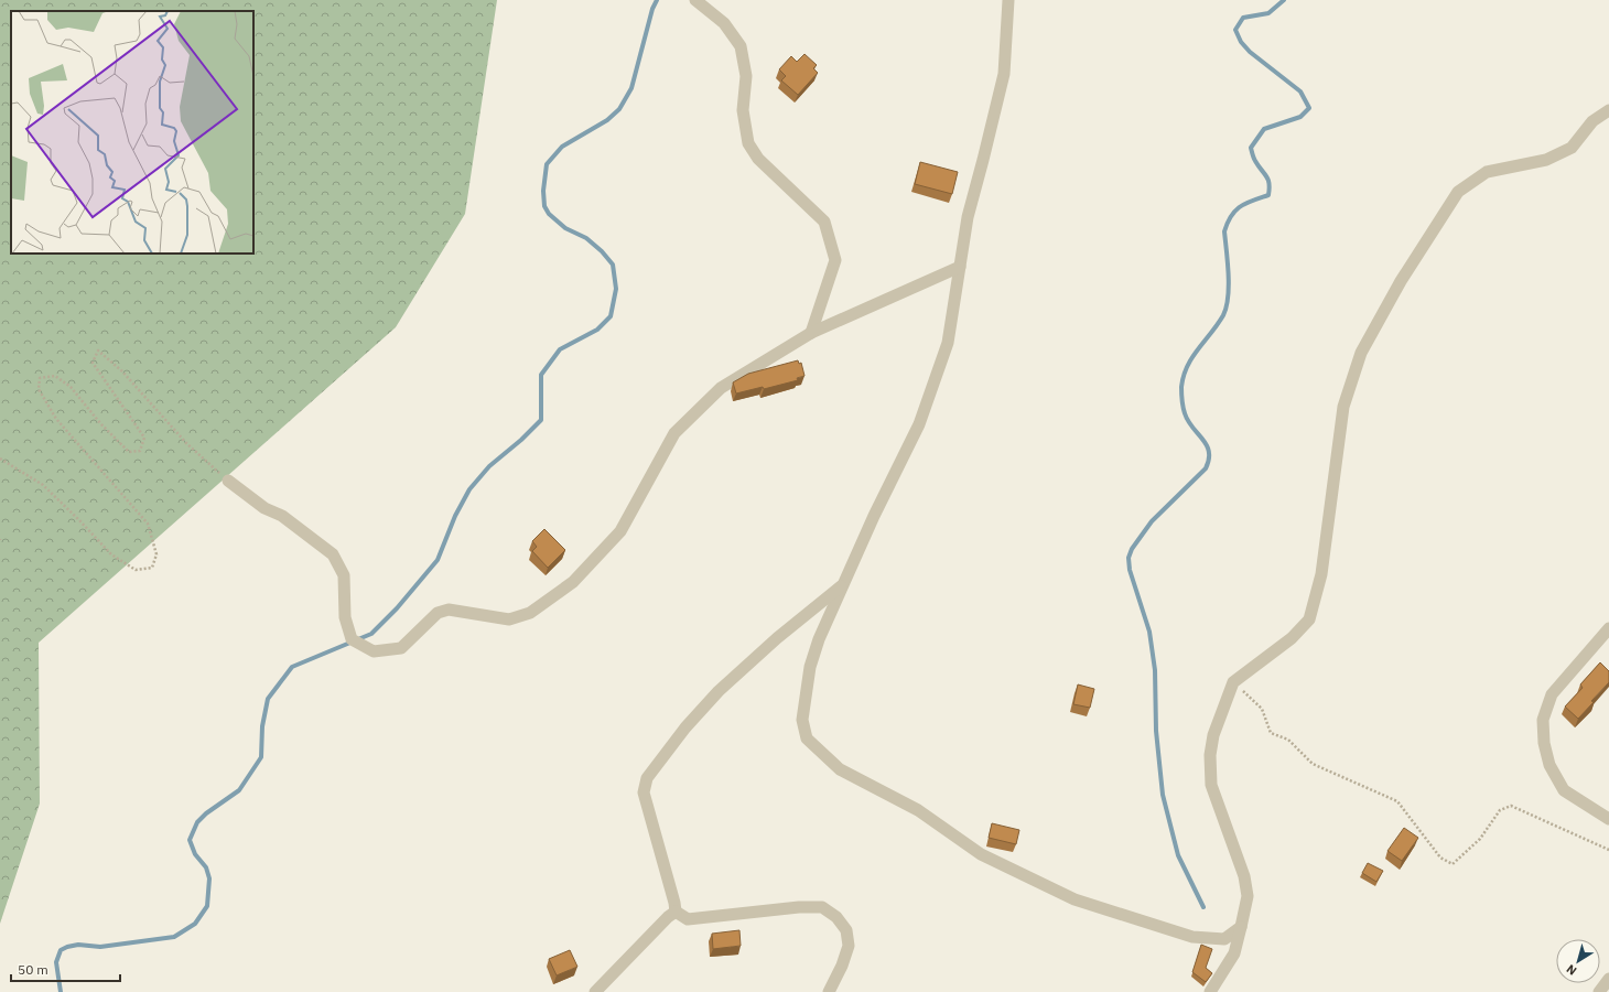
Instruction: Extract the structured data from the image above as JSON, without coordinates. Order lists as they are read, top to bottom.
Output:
{
  "scale_bar": "50 m",
  "north": "bottom left"
}
